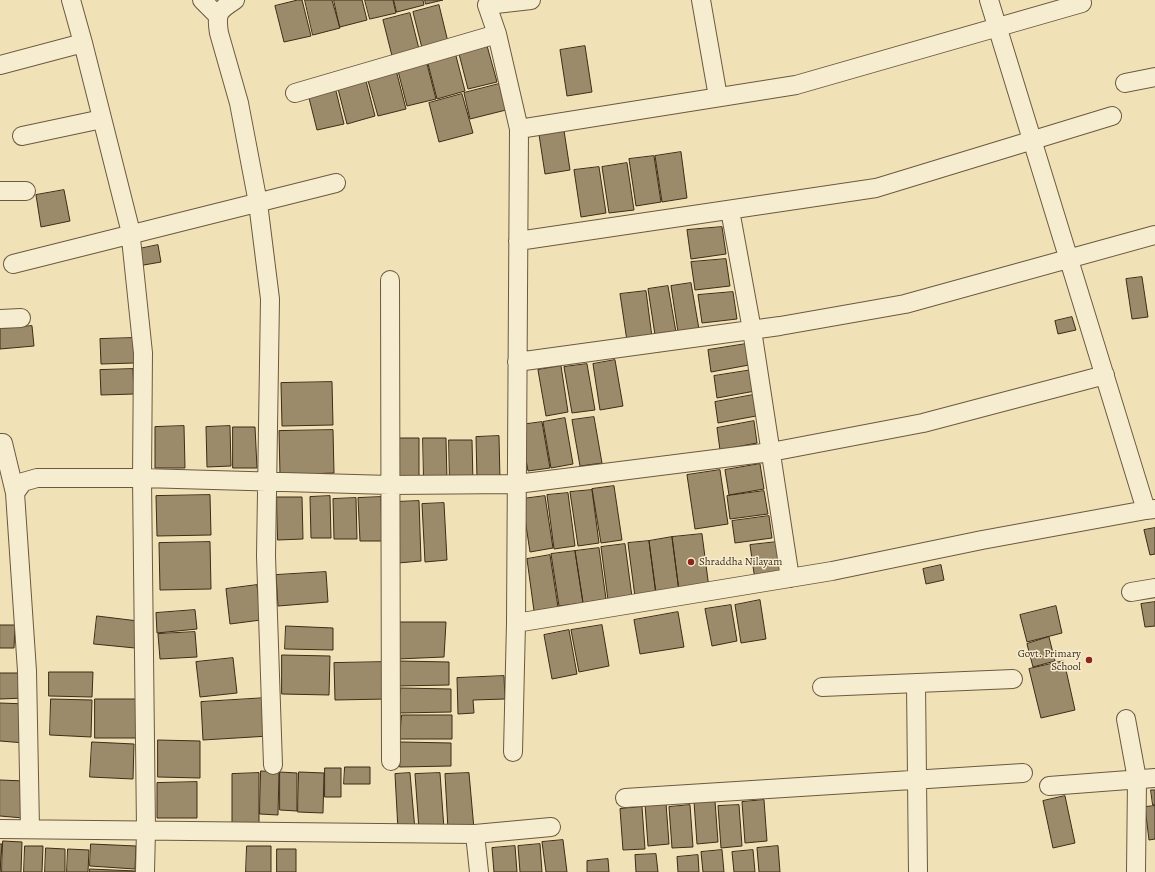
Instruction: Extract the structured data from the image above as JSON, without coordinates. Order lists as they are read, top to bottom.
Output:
{
  "places": ["Shraddha Nilayam", "Govt. Primary School"]
}
